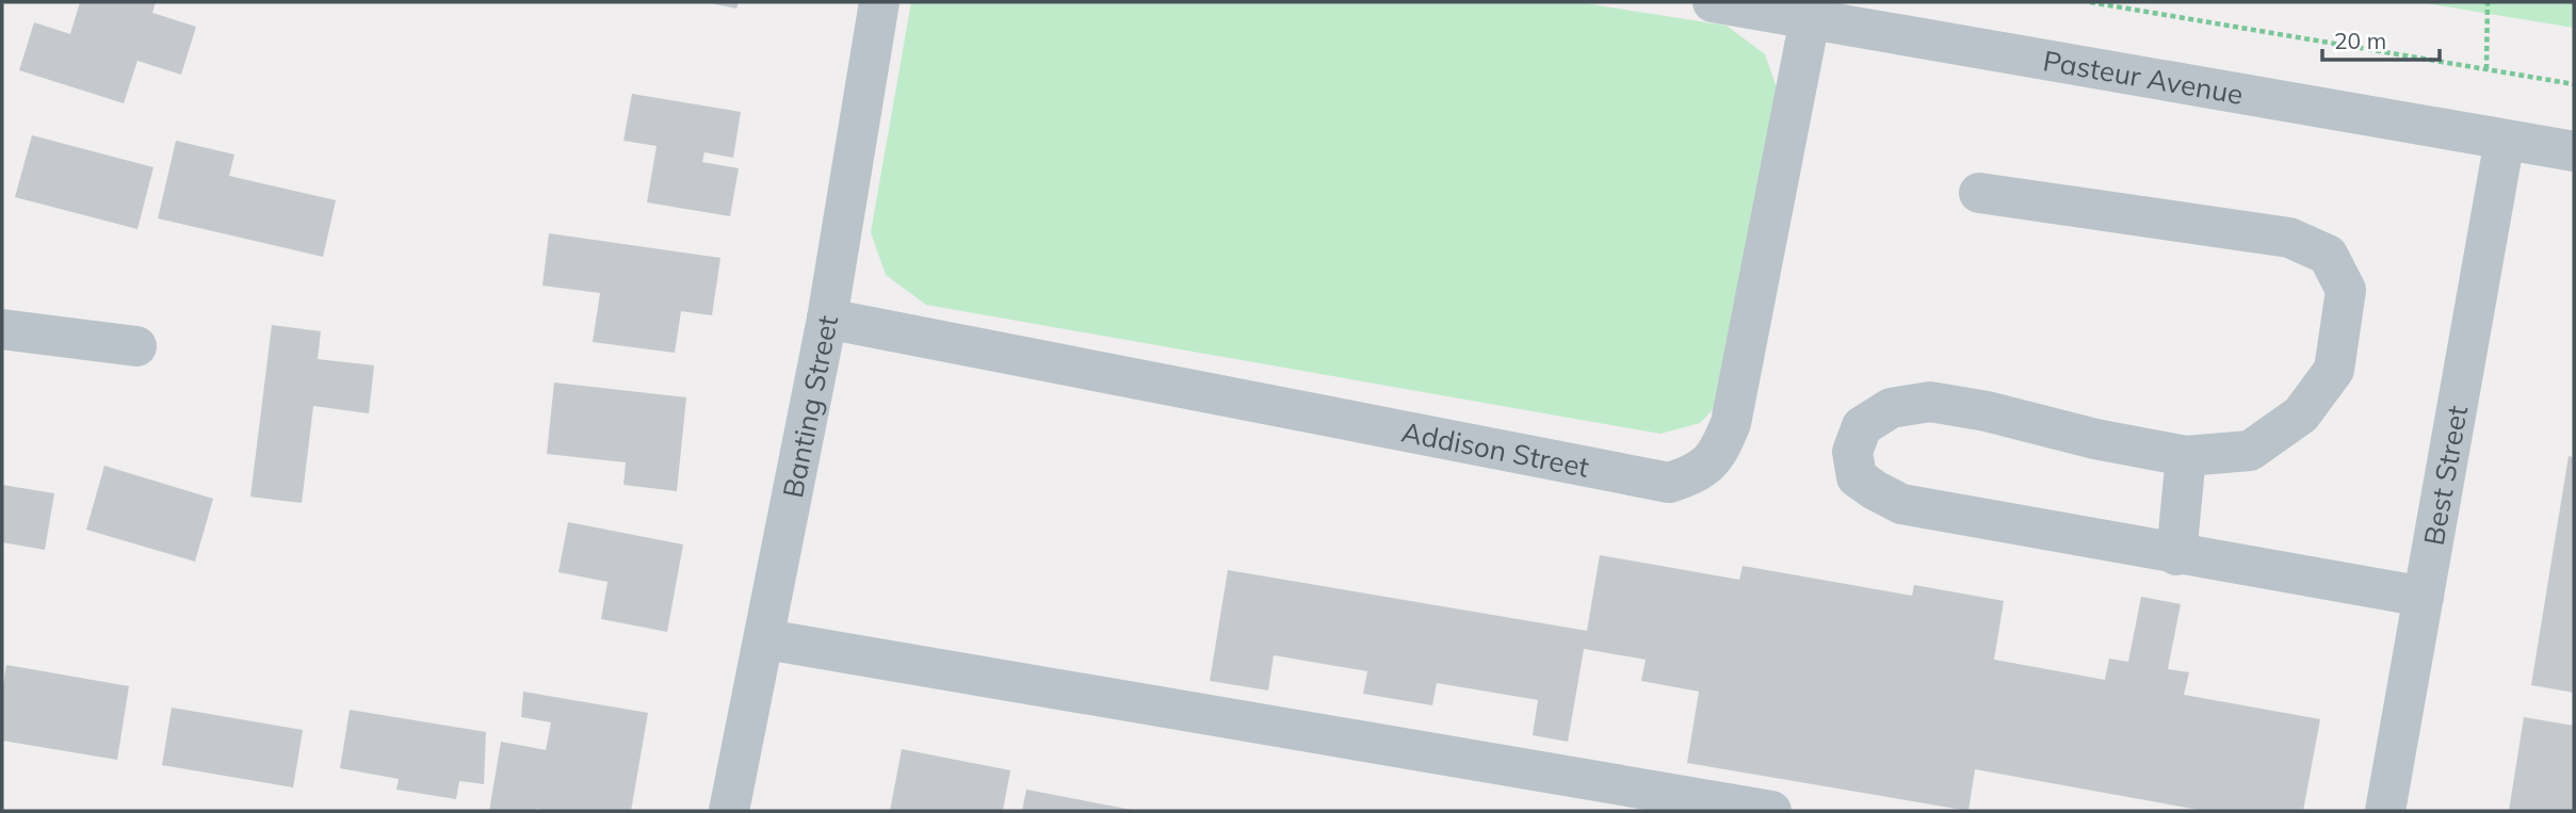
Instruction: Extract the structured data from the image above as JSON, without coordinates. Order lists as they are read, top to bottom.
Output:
{
  "streets": {
    "street": [
      "Pasteur Avenue",
      "Banting Street",
      "Addison Street",
      "Best Street"
    ]
  },
  "crossings": [
    ["Pasteur Avenue", "Addison Street"],
    ["Pasteur Avenue", "Best Street"],
    ["Banting Street", "Addison Street"]
  ],
  "scale_bar": "20 m"
}
